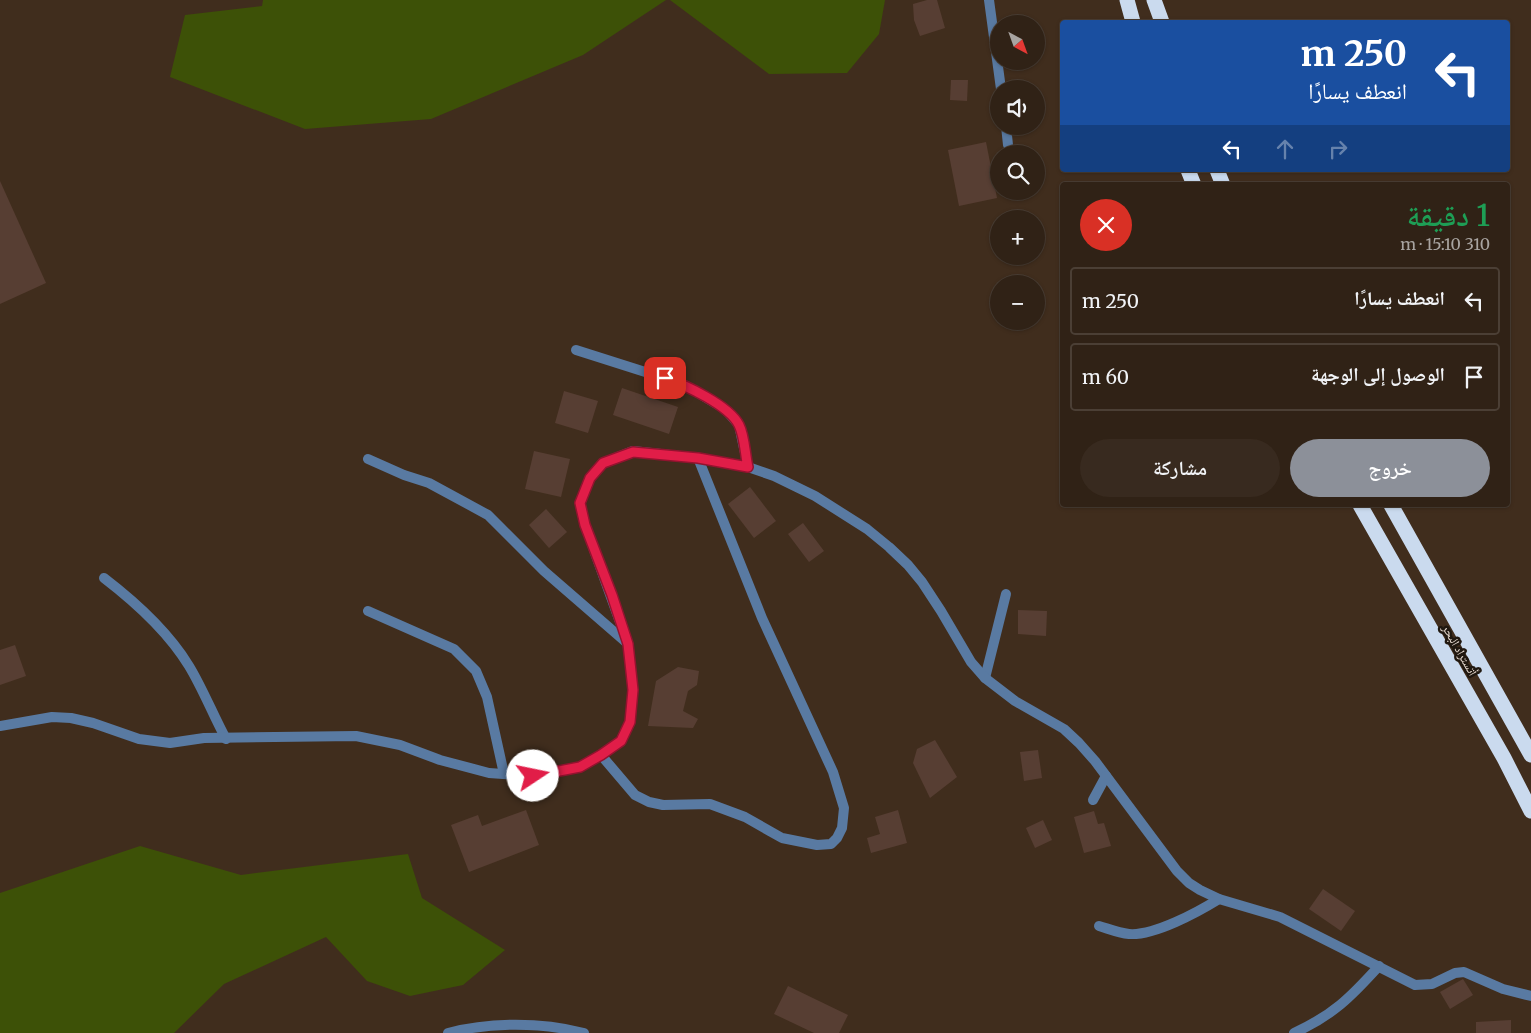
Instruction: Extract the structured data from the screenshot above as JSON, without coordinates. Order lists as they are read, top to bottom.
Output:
{
  "streets": {
    "highway": ["أتستراد البحر"]
  },
  "north": "bottom right",
  "page": {
    "map_buttons": ["+", "−"],
    "turn": ["250 m", "انعطف يسارًا"],
    "heading": ["1 دقيقة", "310 m · 15:10"],
    "list": [
      {
        "name": "انعطف يسارًا",
        "value": "250 m"
      },
      {
        "name": "الوصول إلى الوجهة",
        "value": "60 m"
      }
    ],
    "buttons": ["خروج", "مشاركة"]
  }
}
